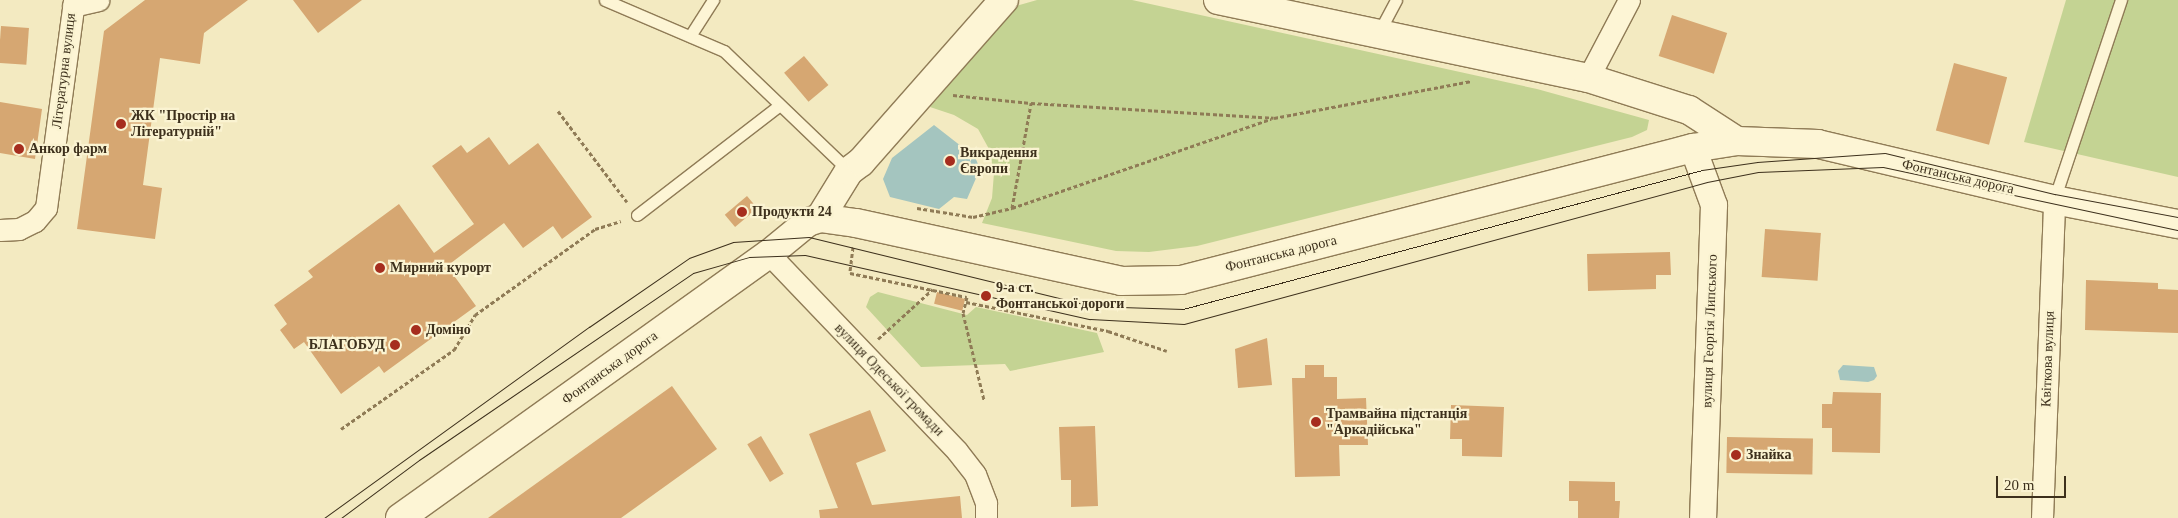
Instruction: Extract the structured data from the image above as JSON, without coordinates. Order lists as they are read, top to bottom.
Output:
{
  "streets": {
    "main road": ["Фонтанська дорога"],
    "street": [
      "Літературна вулиця",
      "вулиця Георгія Липського",
      "Квіткова вулиця",
      "вулиця Одеської громади"
    ]
  },
  "crossings": [
    ["Фонтанська дорога", "вулиця Георгія Липського"],
    ["Фонтанська дорога", "Квіткова вулиця"],
    ["Фонтанська дорога", "вулиця Одеської громади"]
  ],
  "places": [
    "ЖК \"Простір на Літературній\"",
    "Анкор фарм",
    "Викрадення Європи",
    "Продукти 24",
    "Мирний курорт",
    "9-а ст. Фонтанської дороги",
    "Доміно",
    "БЛАГОБУД",
    "Трамвайна підстанція \"Аркадійська\"",
    "Знайка"
  ],
  "scale_bar": "20 m"
}
